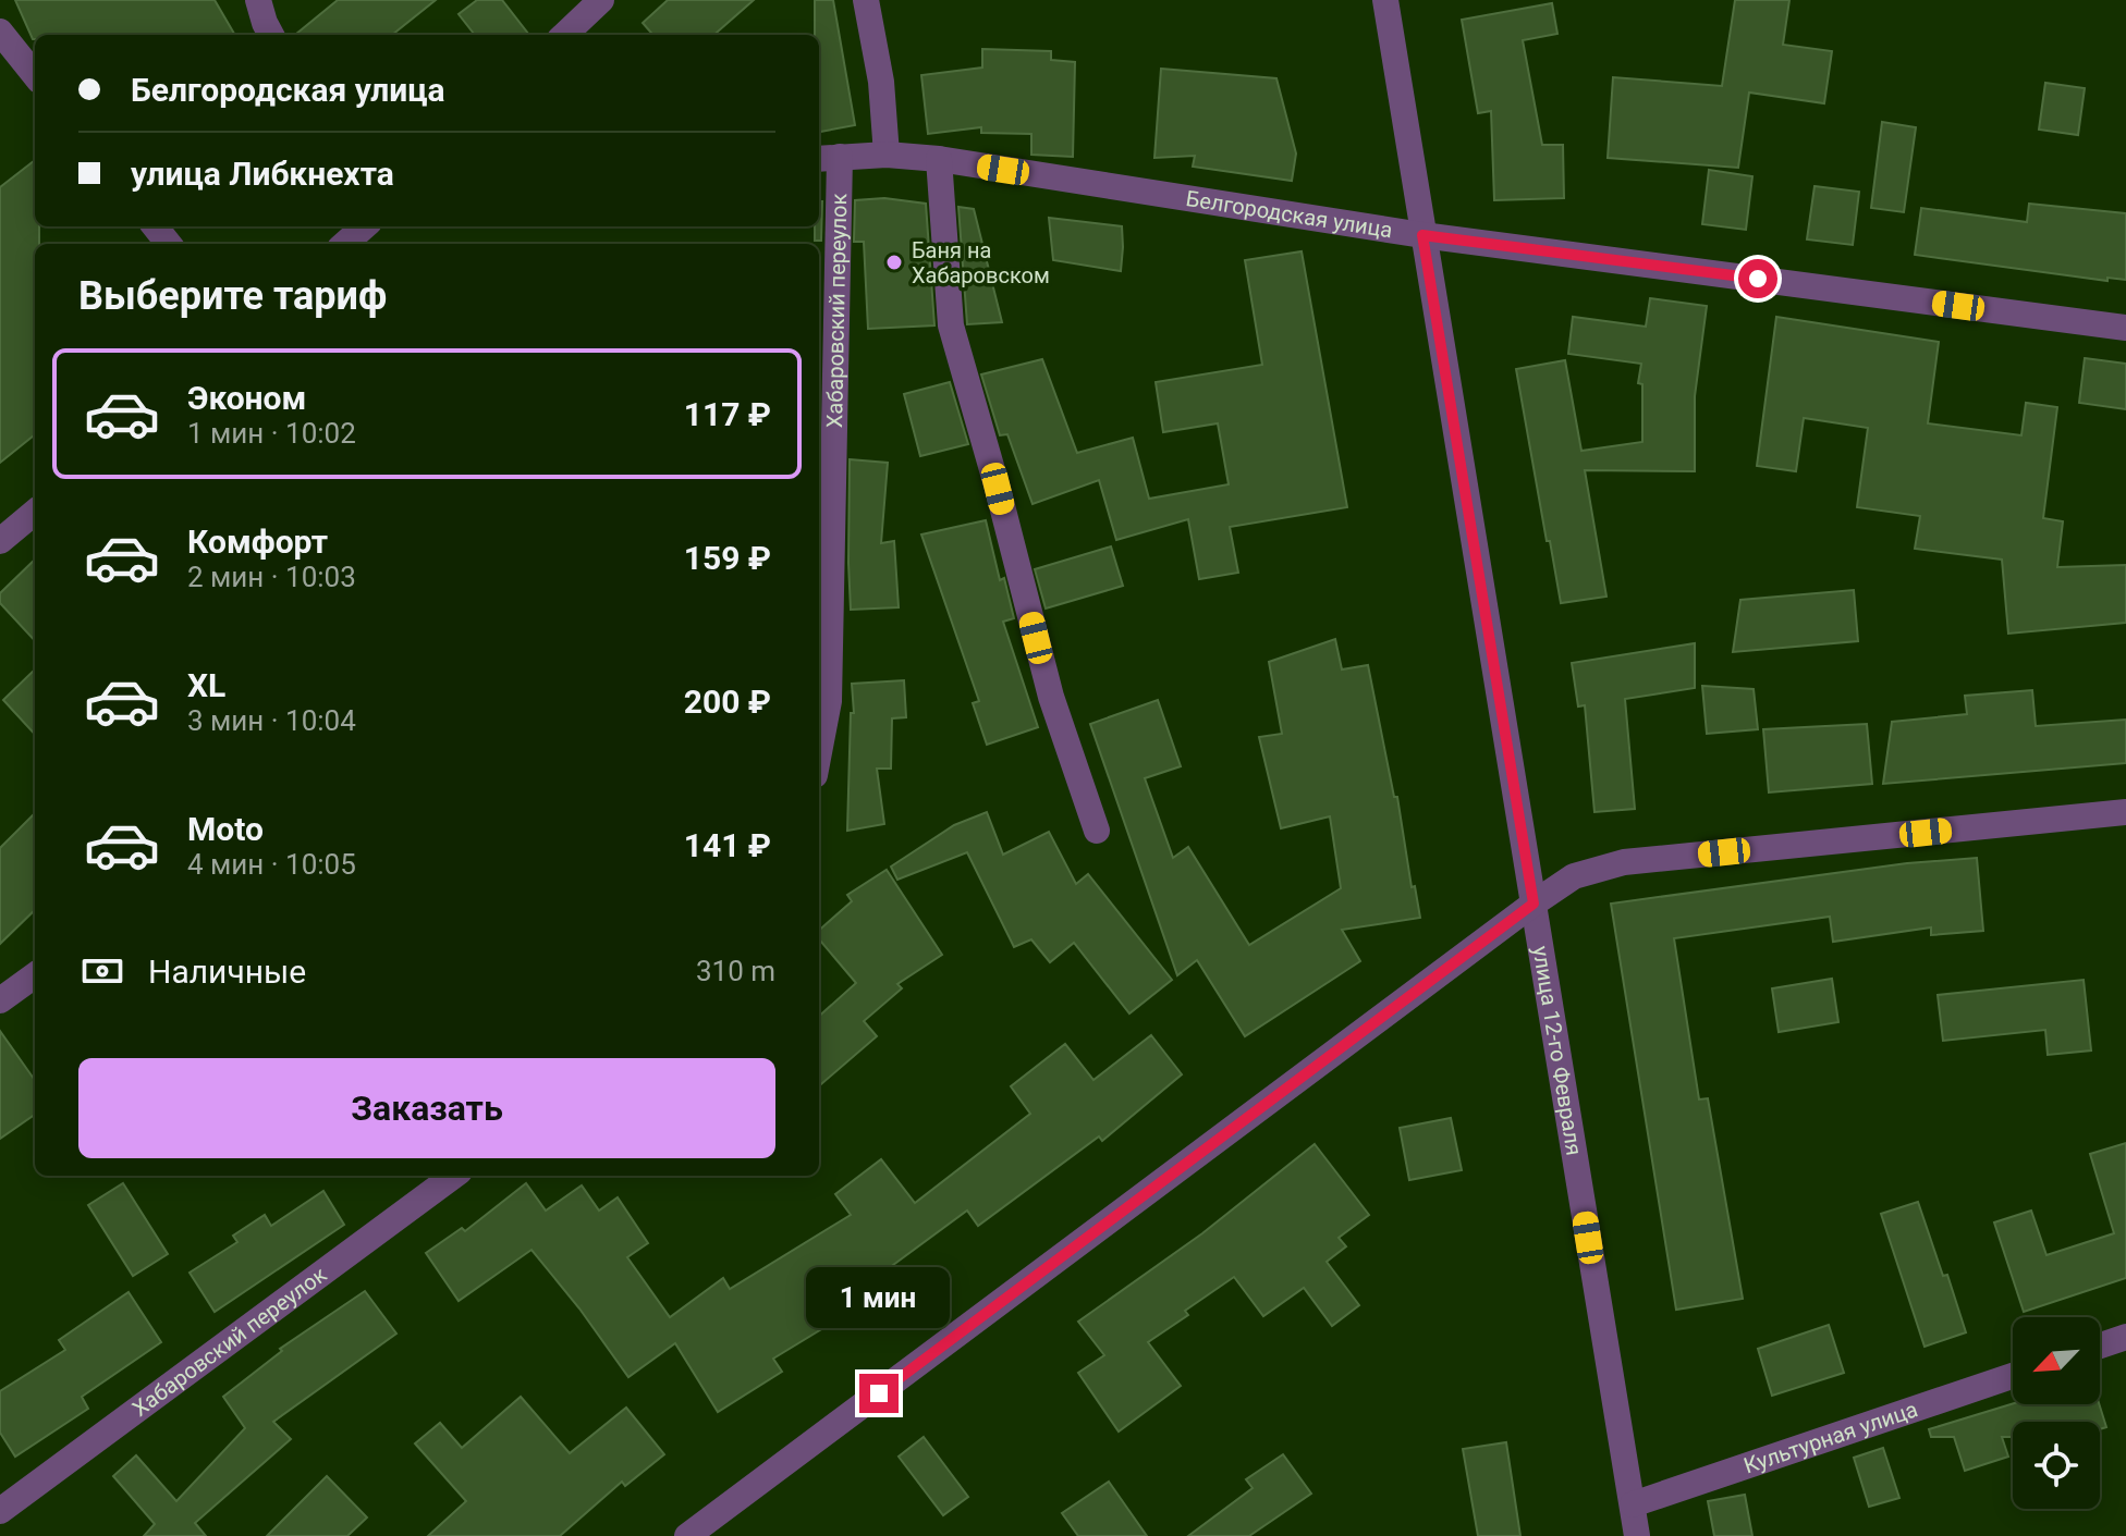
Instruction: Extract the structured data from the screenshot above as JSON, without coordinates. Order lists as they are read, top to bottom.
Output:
{
  "streets": {
    "street": [
      "Белгородская улица",
      "Хабаровский переулок",
      "улица 12-го Февраля",
      "Культурная улица"
    ]
  },
  "crossings": [
    ["Белгородская улица", "Хабаровский переулок"],
    ["Белгородская улица", "улица 12-го Февраля"],
    ["улица 12-го Февраля", "Культурная улица"]
  ],
  "places": ["Баня на Хабаровском"],
  "north": "bottom left",
  "page": {
    "banner": ["Белгородская улица", "улица Либкнехта"],
    "heading": "Выберите тариф",
    "list": [
      {
        "name": "Эконом",
        "note": "1 мин · 10:02",
        "value": "117 ₽"
      },
      {
        "name": "Комфорт",
        "note": "2 мин · 10:03",
        "value": "159 ₽"
      },
      {
        "name": "XL",
        "note": "3 мин · 10:04",
        "value": "200 ₽"
      },
      {
        "name": "Moto",
        "note": "4 мин · 10:05",
        "value": "141 ₽"
      }
    ],
    "pay": ["Наличные", "310 m"],
    "buttons": "Заказать",
    "bubble": "1 мин"
  }
}
